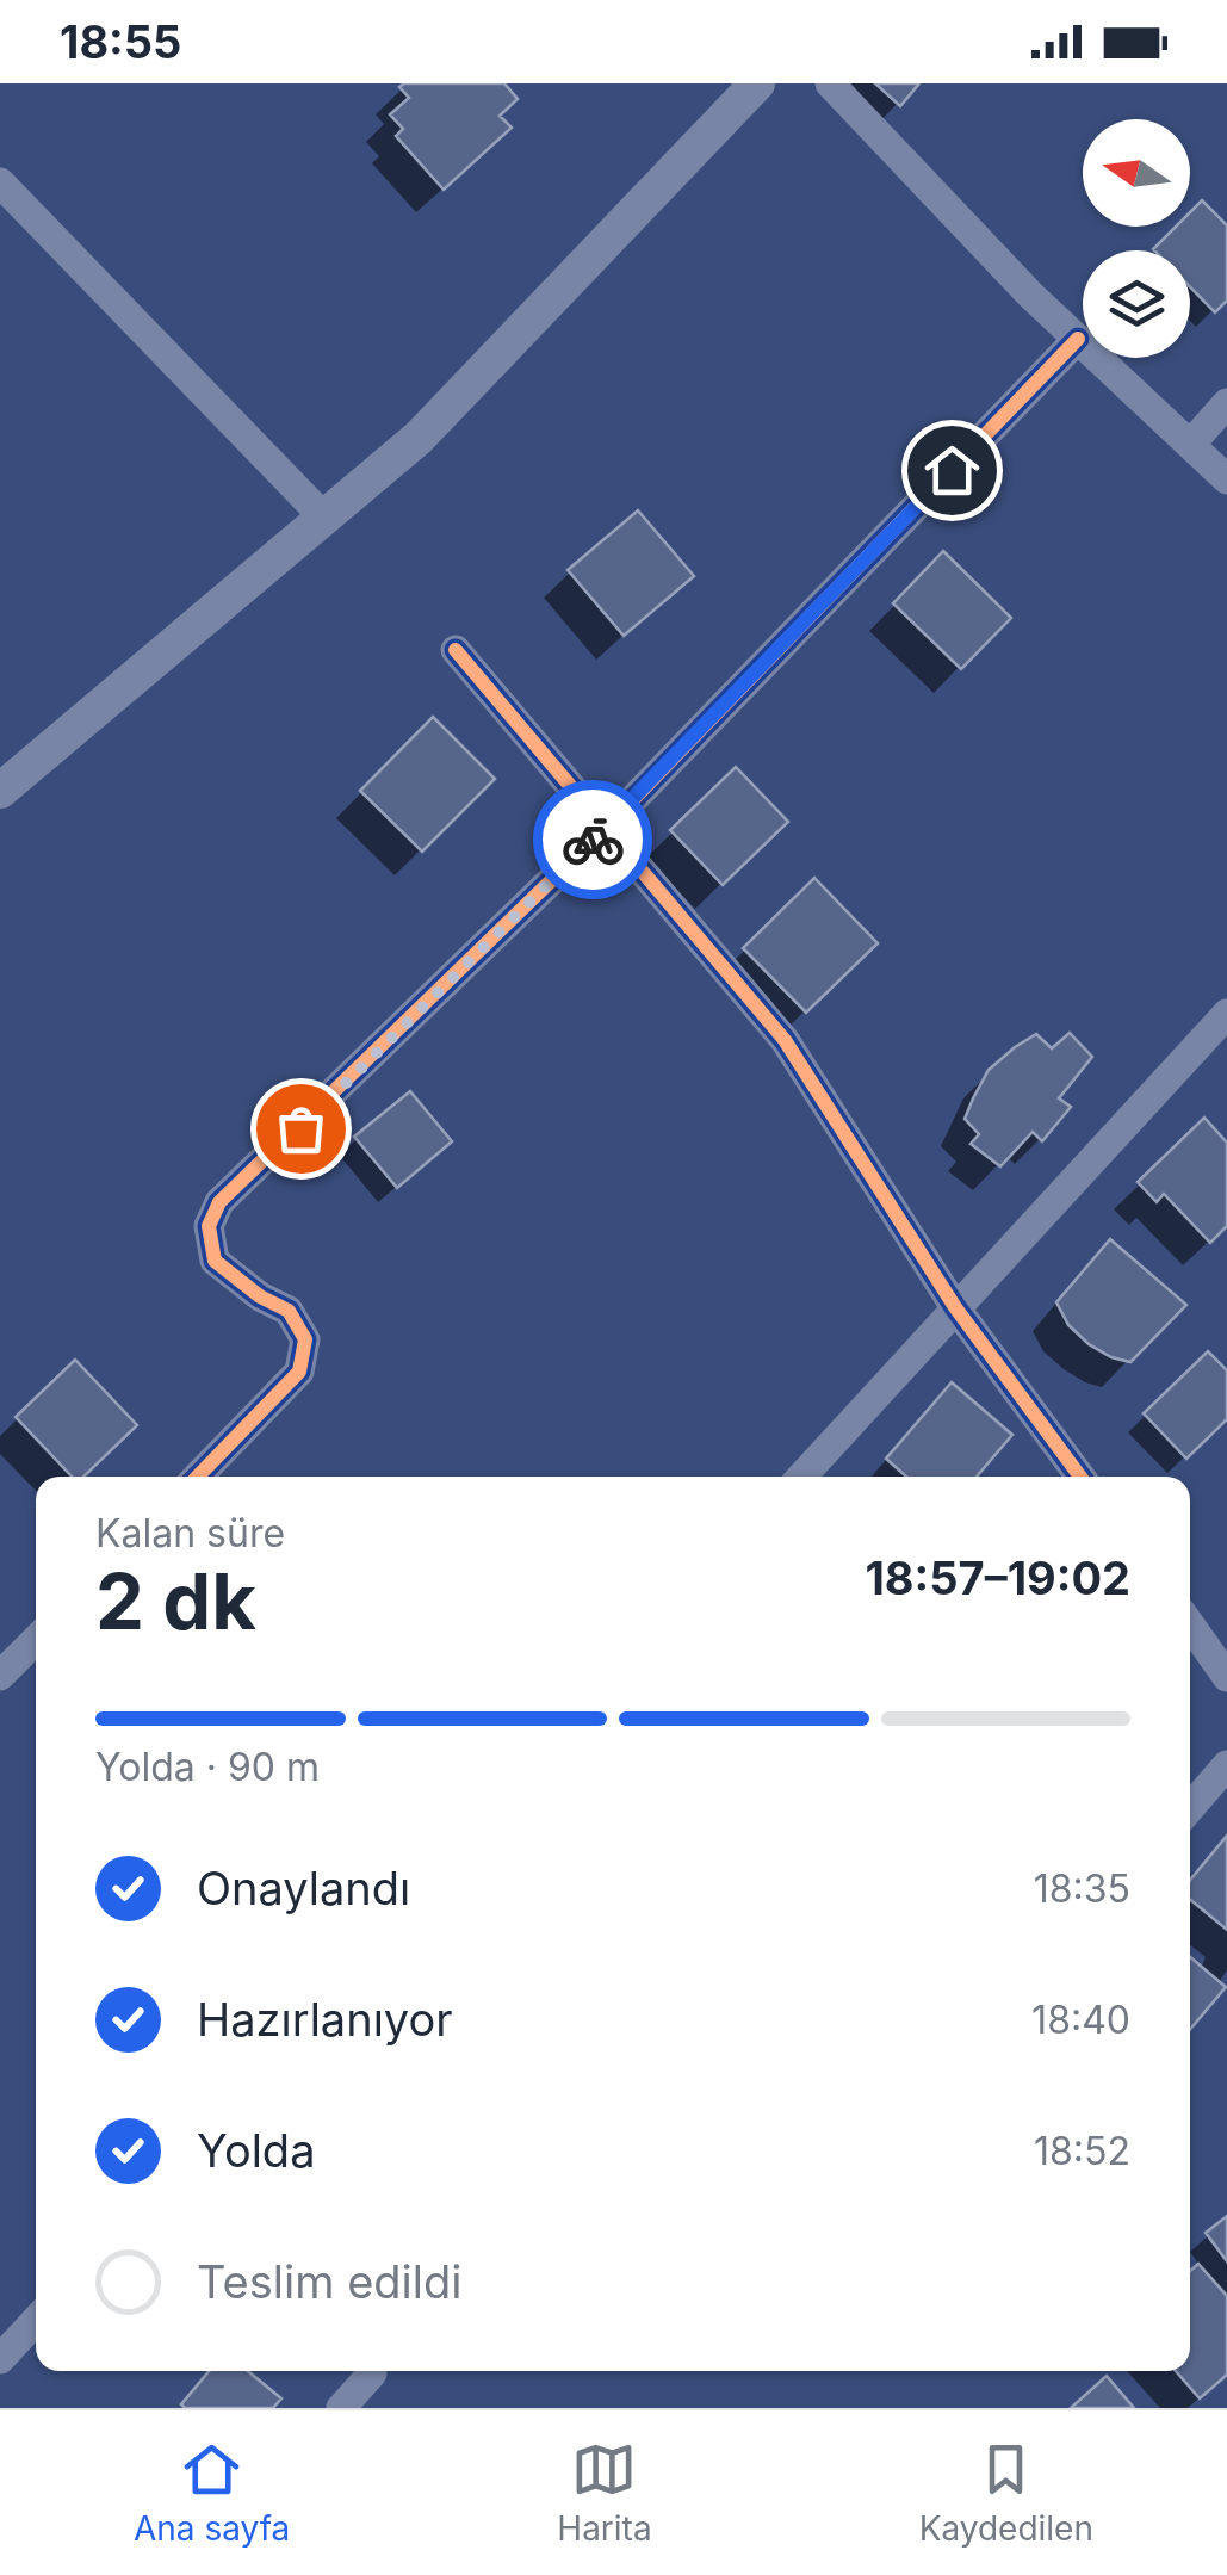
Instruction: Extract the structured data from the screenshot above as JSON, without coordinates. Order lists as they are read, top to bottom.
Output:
{
  "north": "left",
  "page": {
    "status": "18:55",
    "heading": ["2 dk", "Kalan süre", "18:57–19:02"],
    "bar": "Yolda · 90 m",
    "list": [
      ["Onaylandı", "18:35"],
      ["Hazırlanıyor", "18:40"],
      ["Yolda", "18:52"],
      "Teslim edildi"
    ],
    "tabs": ["Ana sayfa", "Harita", "Kaydedilen"]
  }
}
